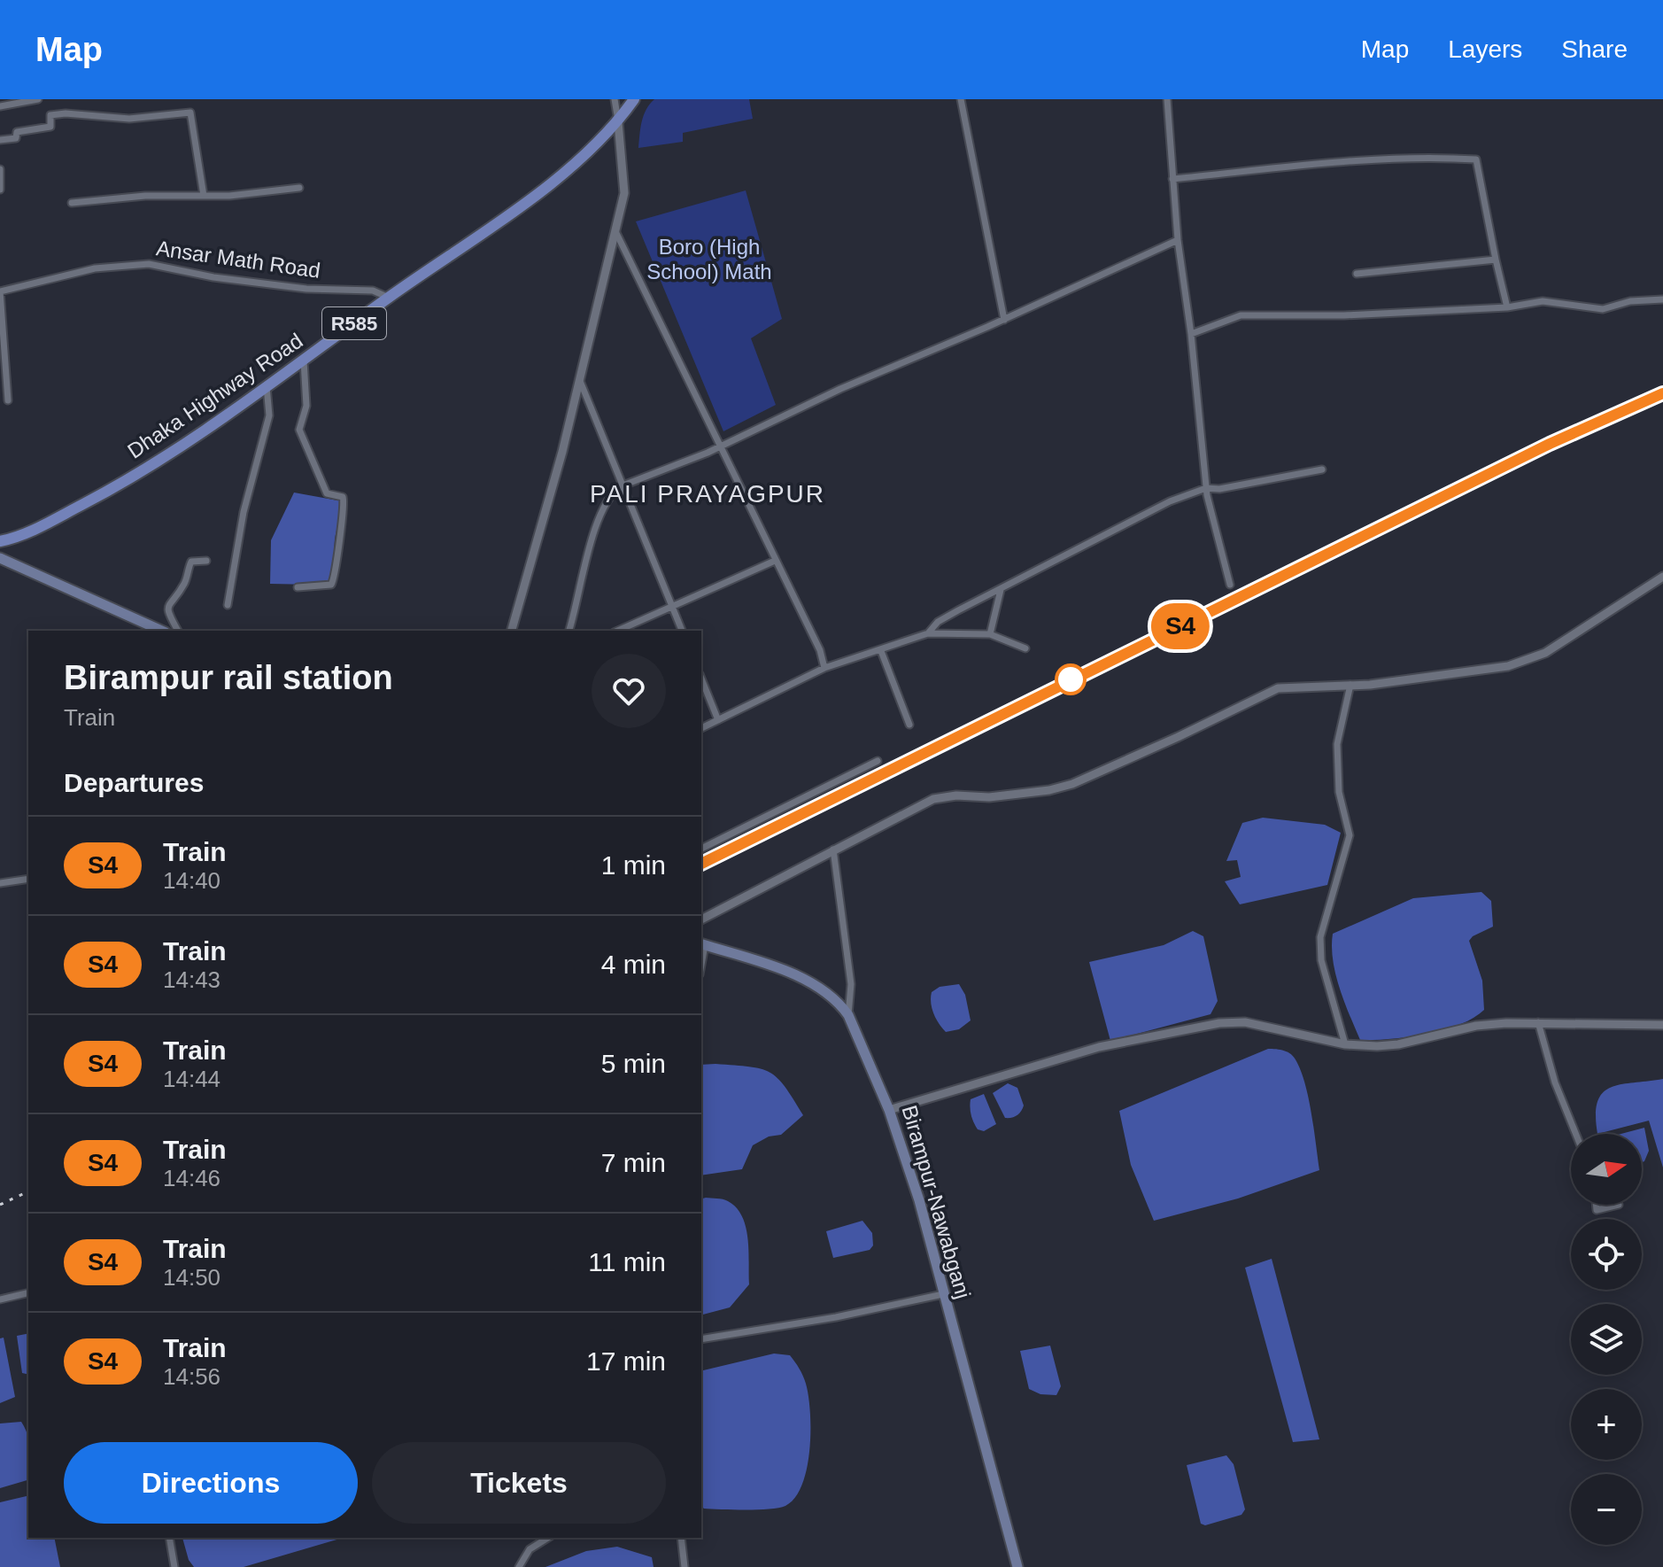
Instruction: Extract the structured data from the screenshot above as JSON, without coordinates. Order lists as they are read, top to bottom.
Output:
{
  "streets": {
    "main road": ["R585", "Dhaka Highway Road", "Birampur-Nawabganj"],
    "street": ["Ansar Math Road"]
  },
  "crossings": [
    ["Ansar Math Road", "Dhaka Highway Road"]
  ],
  "districts": ["PALI PRAYAGPUR"],
  "parks": ["Boro (High School) Math"],
  "north": "right",
  "page": {
    "header": "Map",
    "nav": ["Map", "Layers", "Share"],
    "on_map": "S4",
    "heading": [
      ["Birampur rail station", "Train"],
      "Departures"
    ],
    "list": [
      {
        "mark": "S4",
        "name": "Train",
        "note": "14:40",
        "value": "1 min"
      },
      {
        "mark": "S4",
        "name": "Train",
        "note": "14:43",
        "value": "4 min"
      },
      {
        "mark": "S4",
        "name": "Train",
        "note": "14:44",
        "value": "5 min"
      },
      {
        "mark": "S4",
        "name": "Train",
        "note": "14:46",
        "value": "7 min"
      },
      {
        "mark": "S4",
        "name": "Train",
        "note": "14:50",
        "value": "11 min"
      },
      {
        "mark": "S4",
        "name": "Train",
        "note": "14:56",
        "value": "17 min"
      }
    ],
    "map_buttons": ["+", "−"],
    "buttons": ["Directions", "Tickets"]
  }
}
